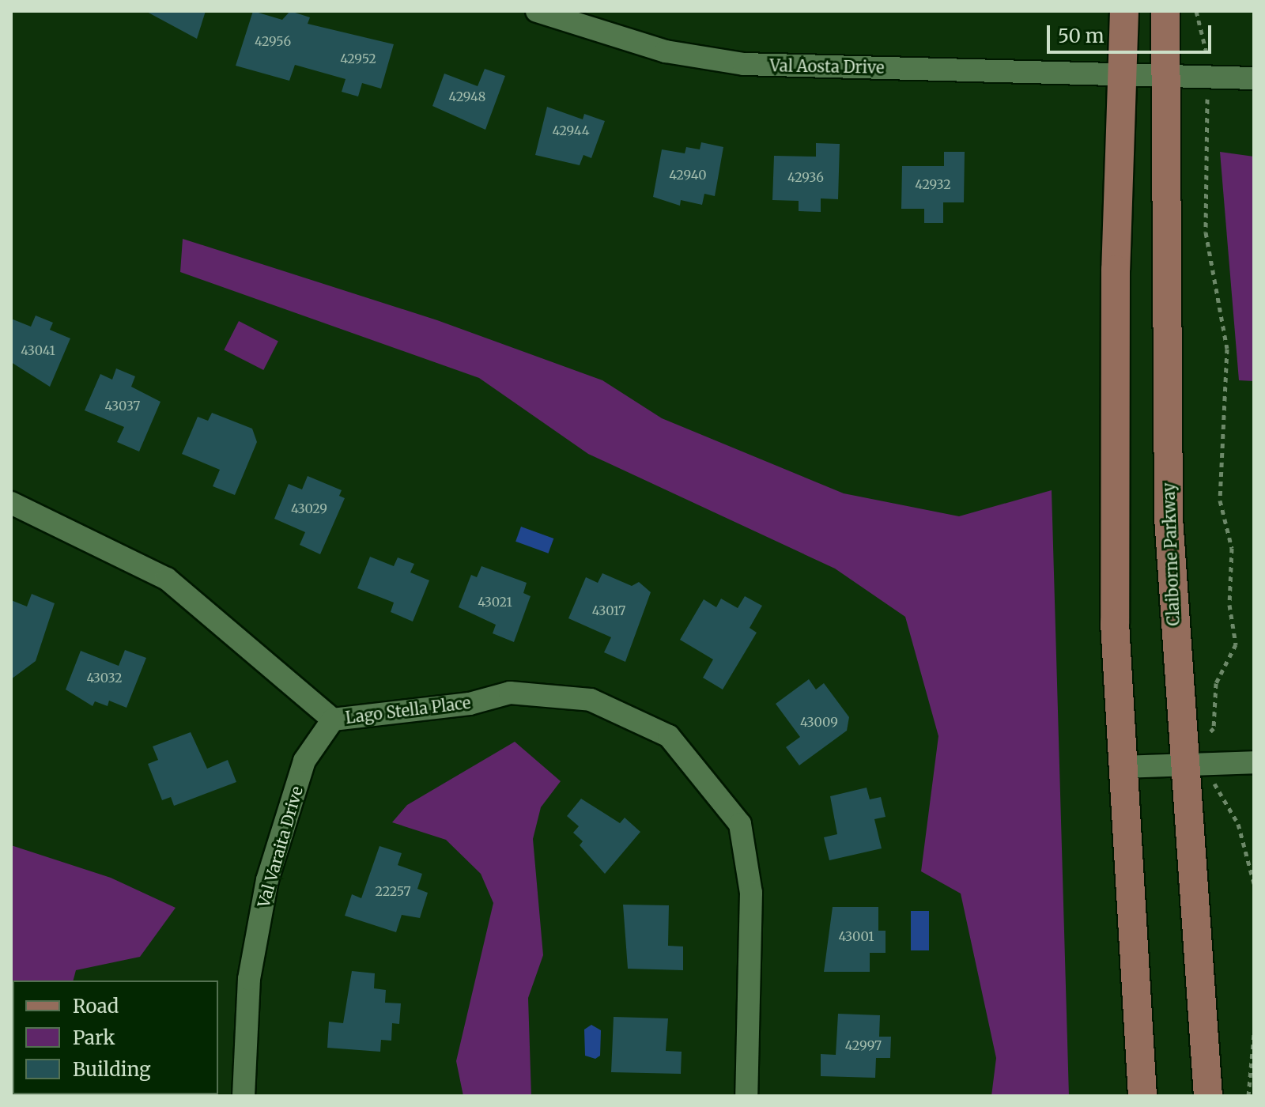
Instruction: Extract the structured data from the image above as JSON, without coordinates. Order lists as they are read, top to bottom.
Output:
{
  "streets": {
    "main road": ["Claiborne Parkway"],
    "street": ["Val Aosta Drive", "Lago Stella Place", "Val Varaita Drive"]
  },
  "crossings": [
    ["Val Aosta Drive", "Claiborne Parkway"],
    ["Lago Stella Place", "Val Varaita Drive"]
  ],
  "house_numbers": [
    "42956",
    "42952",
    "42948",
    "42944",
    "42940",
    "42936",
    "42932",
    "43041",
    "43037",
    "43029",
    "43021",
    "43017",
    "43032",
    "43009",
    "22257",
    "43001",
    "42997"
  ],
  "legend": ["Road", "Park", "Building"],
  "scale_bar": "50 m"
}
